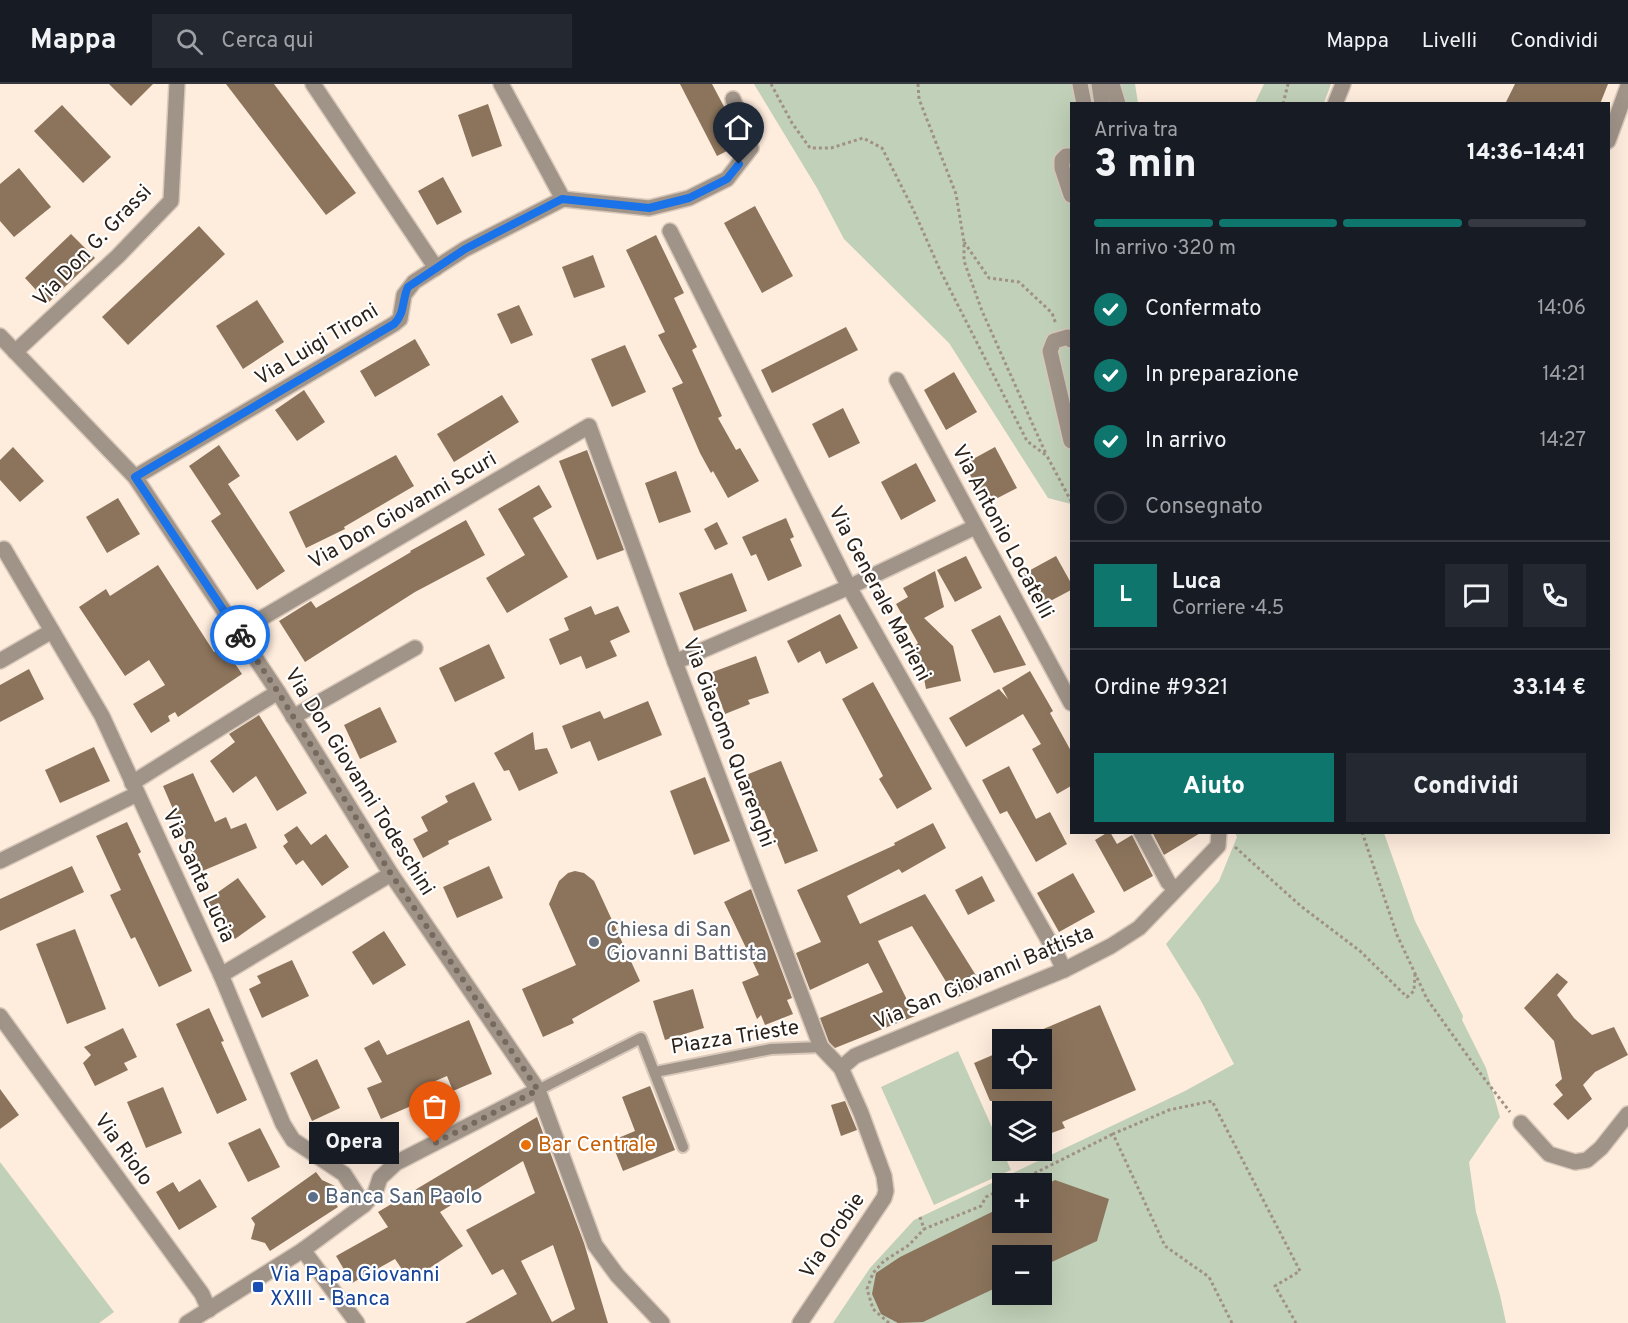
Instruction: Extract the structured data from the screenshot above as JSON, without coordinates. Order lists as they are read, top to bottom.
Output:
{
  "streets": {
    "street": [
      "Via Don G. Grassi",
      "Via Luigi Tironi",
      "Via Don Giovanni Scuri",
      "Via Antonio Locatelli",
      "Via Generale Marieni",
      "Via Giacomo Quarenghi",
      "Via Don Giovanni Todeschini",
      "Via Santa Lucia",
      "Via San Giovanni Battista",
      "Piazza Trieste",
      "Via Riolo",
      "Via Orobie"
    ]
  },
  "crossings": [
    ["Via Don G. Grassi", "Via Don Giovanni Todeschini"],
    ["Via Luigi Tironi", "Via Don Giovanni Todeschini"],
    ["Via Don Giovanni Scuri", "Via Giacomo Quarenghi"],
    ["Via Don Giovanni Scuri", "Via Don Giovanni Todeschini"],
    ["Via Generale Marieni", "Via San Giovanni Battista"],
    ["Via Giacomo Quarenghi", "Via San Giovanni Battista"],
    ["Via Giacomo Quarenghi", "Piazza Trieste"],
    ["Via Giacomo Quarenghi", "Via Orobie"],
    ["Via Don Giovanni Todeschini", "Piazza Trieste"],
    ["Via Santa Lucia", "Piazza Trieste"],
    ["Via San Giovanni Battista", "Via Orobie"]
  ],
  "places": {
    "other": [
      "Chiesa di San Giovanni Battista",
      "Opera",
      "Bar Centrale",
      "Banca San Paolo"
    ],
    "transit": ["Via Papa Giovanni XXIII - Banca"]
  },
  "page": {
    "header": "Mappa",
    "search": "Cerca qui",
    "nav": ["Mappa", "Livelli", "Condividi"],
    "heading": ["3 min", "Arriva tra", "14:36–14:41"],
    "panel": [
      "Luca",
      "Corriere · 4.5",
      "Ordine #9321",
      "33.14 €"
    ],
    "bar": "In arrivo · 320 m",
    "list": [
      ["Confermato", "14:06"],
      ["In preparazione", "14:21"],
      ["In arrivo", "14:27"],
      "Consegnato"
    ],
    "round": "L",
    "buttons": ["Aiuto", "Condividi"],
    "map_buttons": ["+", "−"],
    "bubble": "Opera"
  }
}
